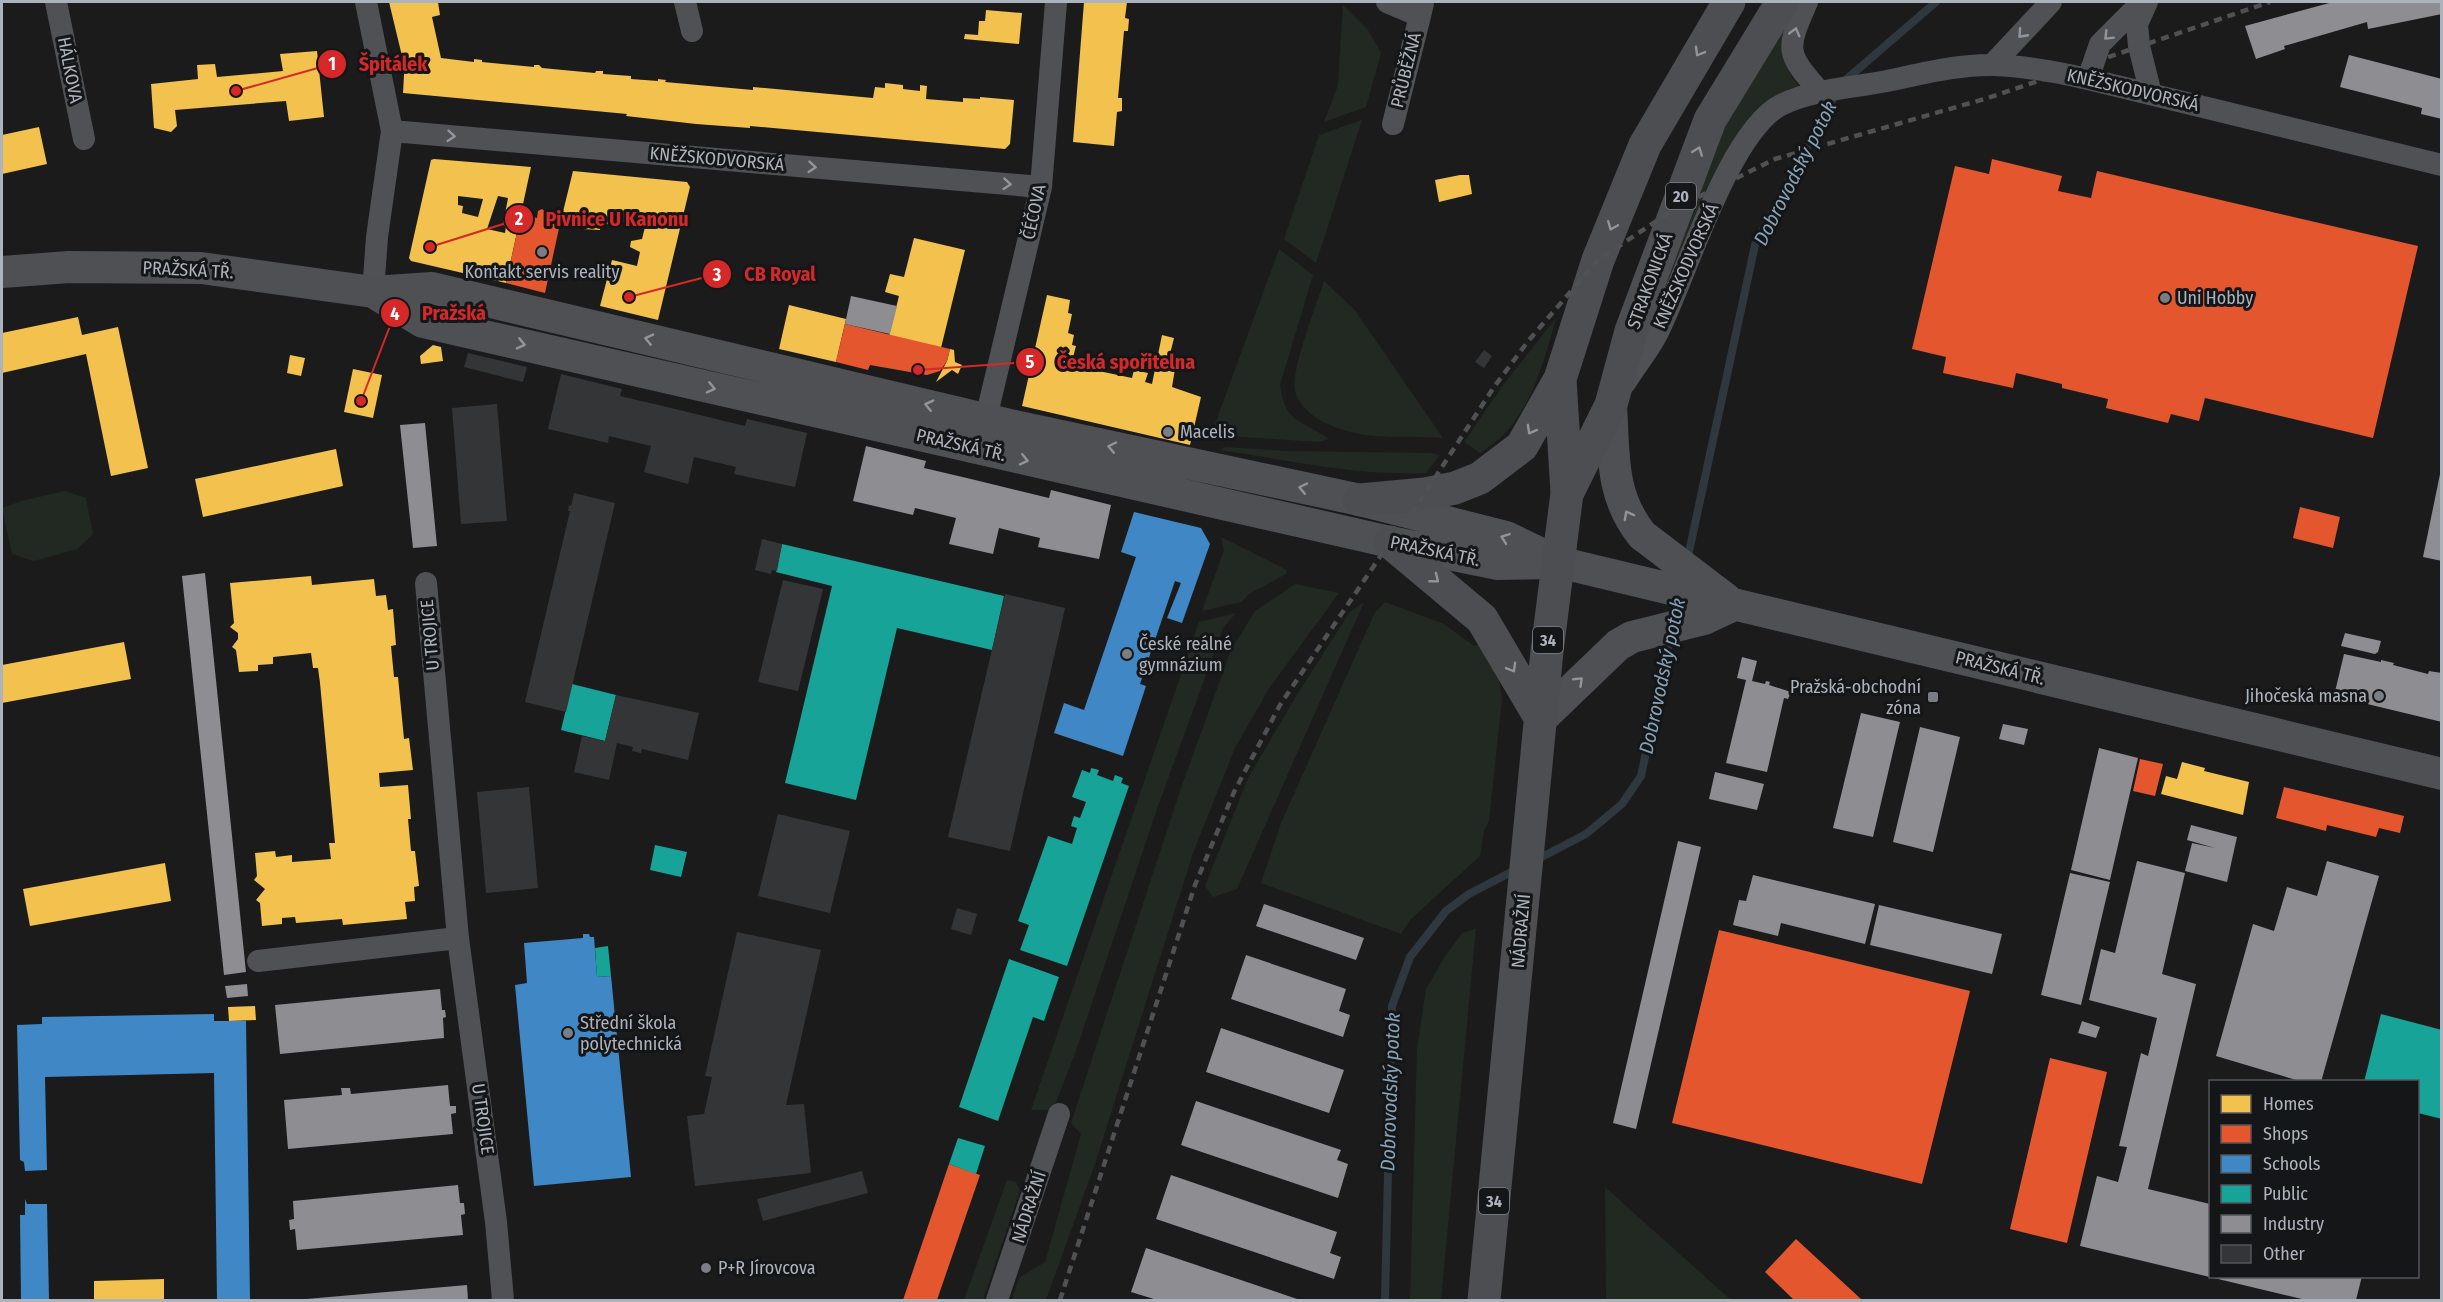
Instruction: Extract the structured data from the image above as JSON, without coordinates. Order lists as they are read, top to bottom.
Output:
{
  "streets": {
    "main road": [
      "20",
      "STRAKONICKÁ",
      "34",
      "NÁDRAŽNÍ"
    ],
    "street": [
      "HÁLKOVA",
      "PRŮBĚŽNÁ",
      "KNĚŽSKODVORSKÁ",
      "ČÉČOVA",
      "PRAŽSKÁ TŘ.",
      "U TROJICE"
    ]
  },
  "crossings": [
    ["KNĚŽSKODVORSKÁ", "20"],
    ["KNĚŽSKODVORSKÁ", "ČÉČOVA"],
    ["KNĚŽSKODVORSKÁ", "STRAKONICKÁ"],
    ["20", "STRAKONICKÁ"],
    ["ČÉČOVA", "PRAŽSKÁ TŘ."],
    ["PRAŽSKÁ TŘ.", "NÁDRAŽNÍ"]
  ],
  "one_way": ["KNĚŽSKODVORSKÁ"],
  "water": ["Dobrovodský potok"],
  "places": {
    "other": [
      "Špitálek",
      "Pivnice U Kanonu",
      "Kontakt servis reality",
      "CB Royal",
      "Uni Hobby",
      "Česká spořitelna",
      "Pražská",
      "Macelis",
      "České reálné gymnázium",
      "Jihočeská masna",
      "Střední škola polytechnická",
      "P+R Jírovcova"
    ],
    "transit": ["Pražská-obchodní zóna"]
  },
  "legend": [
    "Homes",
    "Shops",
    "Schools",
    "Public",
    "Industry",
    "Other"
  ]
}
